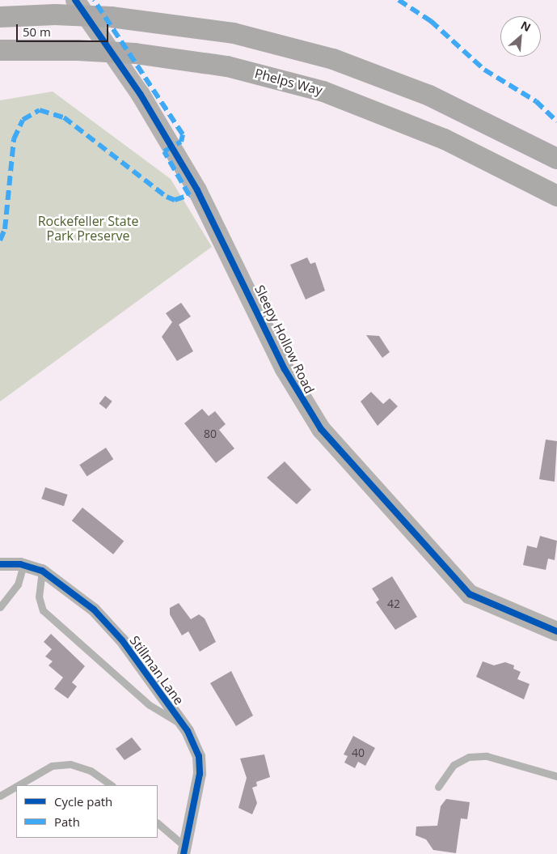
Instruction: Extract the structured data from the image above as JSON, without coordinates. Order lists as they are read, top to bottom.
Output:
{
  "streets": {
    "main road": ["Phelps Way"],
    "street": ["Sleepy Hollow Road", "Stillman Lane"]
  },
  "parks": ["Rockefeller State Park Preserve"],
  "house_numbers": ["80", "42", "40"],
  "legend": ["Cycle path", "Path"],
  "scale_bar": "50 m",
  "north": "top right"
}
